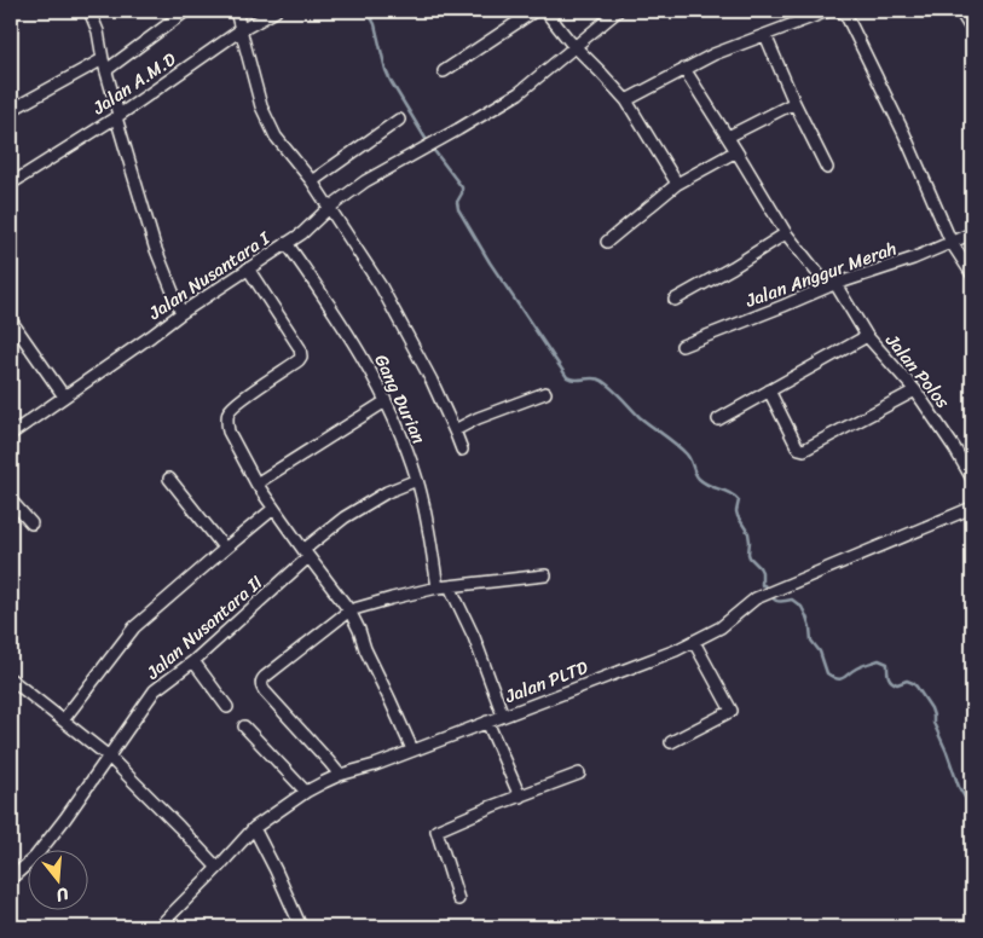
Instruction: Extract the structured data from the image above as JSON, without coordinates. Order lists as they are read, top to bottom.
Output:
{
  "streets": {
    "street": [
      "Jalan A.M.D",
      "Jalan Anggur Merah",
      "Jalan Nusantara I",
      "Jalan Polos",
      "Gang Durian",
      "Jalan Nusantara II",
      "Jalan PLTD"
    ]
  },
  "crossings": [
    ["Jalan Anggur Merah", "Jalan Polos"],
    ["Jalan Nusantara I", "Gang Durian"],
    ["Gang Durian", "Jalan Nusantara II"],
    ["Gang Durian", "Jalan PLTD"]
  ],
  "north": "bottom"
}
